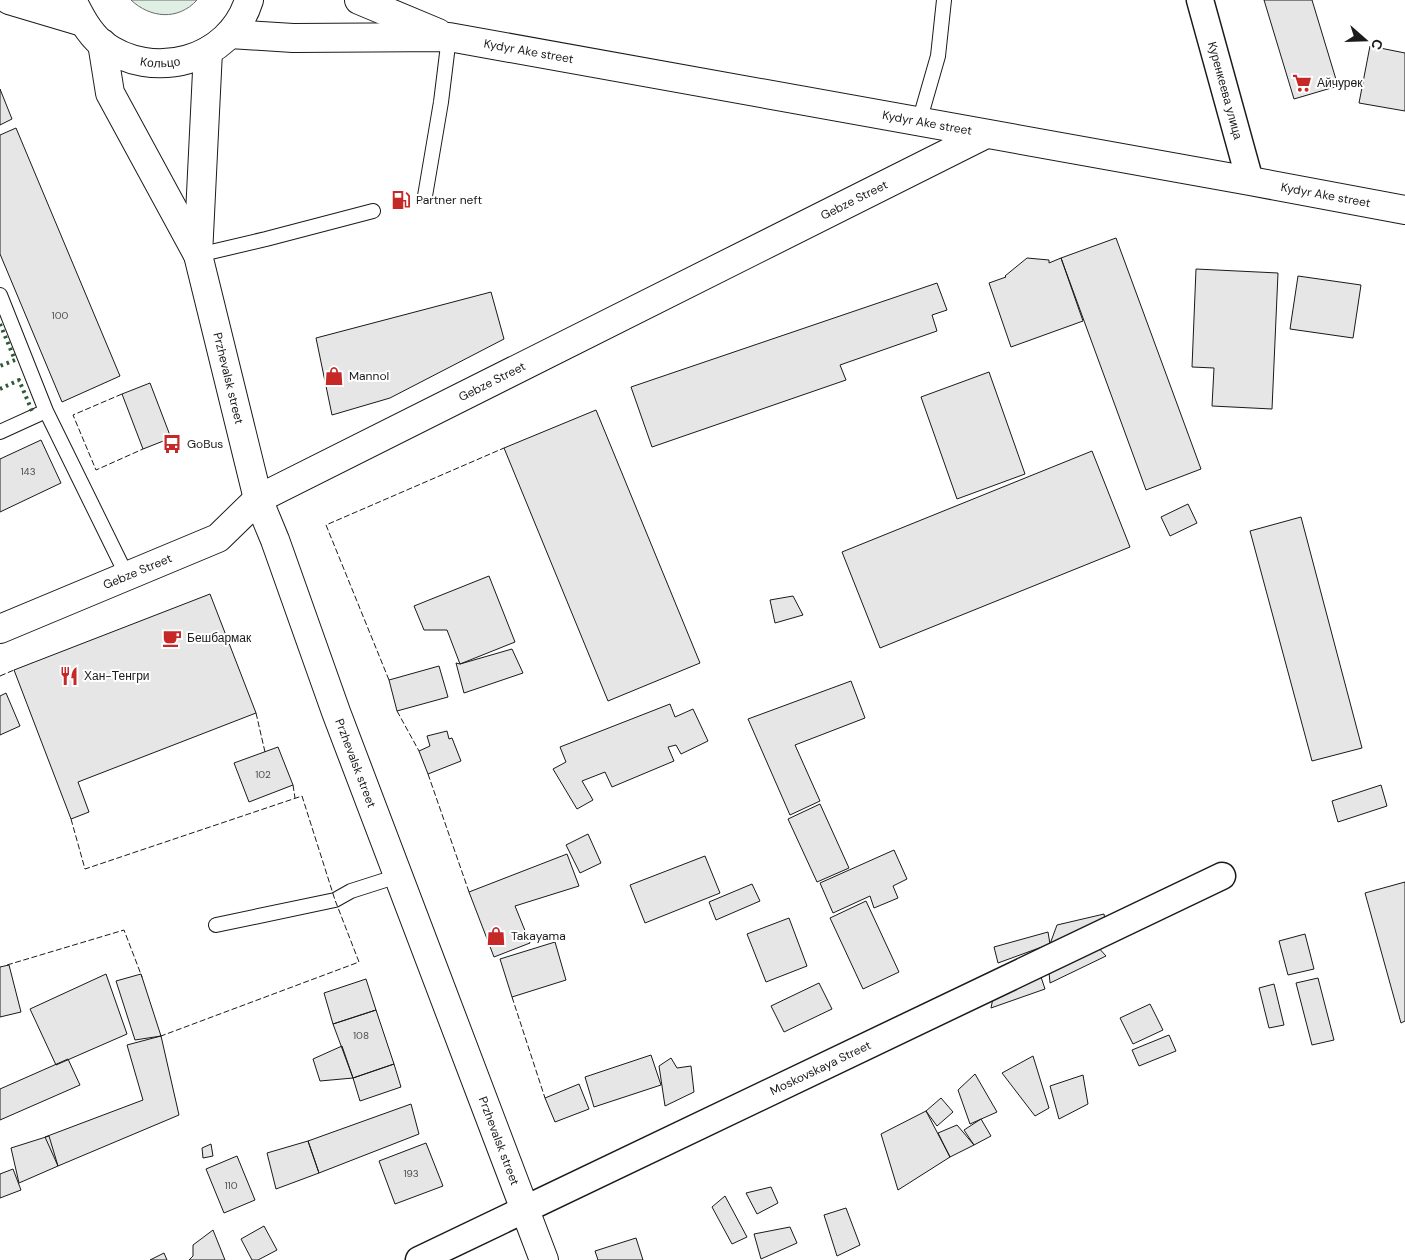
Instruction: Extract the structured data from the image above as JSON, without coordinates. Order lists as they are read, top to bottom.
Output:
{
  "streets": {
    "main road": [
      "Kydyr Ake street",
      "Кольцо",
      "Gebze Street",
      "Przhevalsk street"
    ],
    "street": ["Куренкеева улица", "Moskovskaya Street"]
  },
  "crossings": [
    ["Kydyr Ake street", "Кольцо"],
    ["Kydyr Ake street", "Куренкеева улица"],
    ["Kydyr Ake street", "Gebze Street"],
    ["Кольцо", "Przhevalsk street"],
    ["Gebze Street", "Przhevalsk street"],
    ["Przhevalsk street", "Moskovskaya Street"]
  ],
  "places": {
    "supermarket": ["Айчурөк"],
    "fuel station": ["Partner neft"],
    "shop": ["Mannol", "Takayama"],
    "bus stop": ["GoBus"],
    "cafe": ["Бешбармак"],
    "restaurant": ["Хан-Тенгри"]
  },
  "house_numbers": [
    "100",
    "143",
    "102",
    "108",
    "193",
    "110"
  ],
  "north": "right"
}
